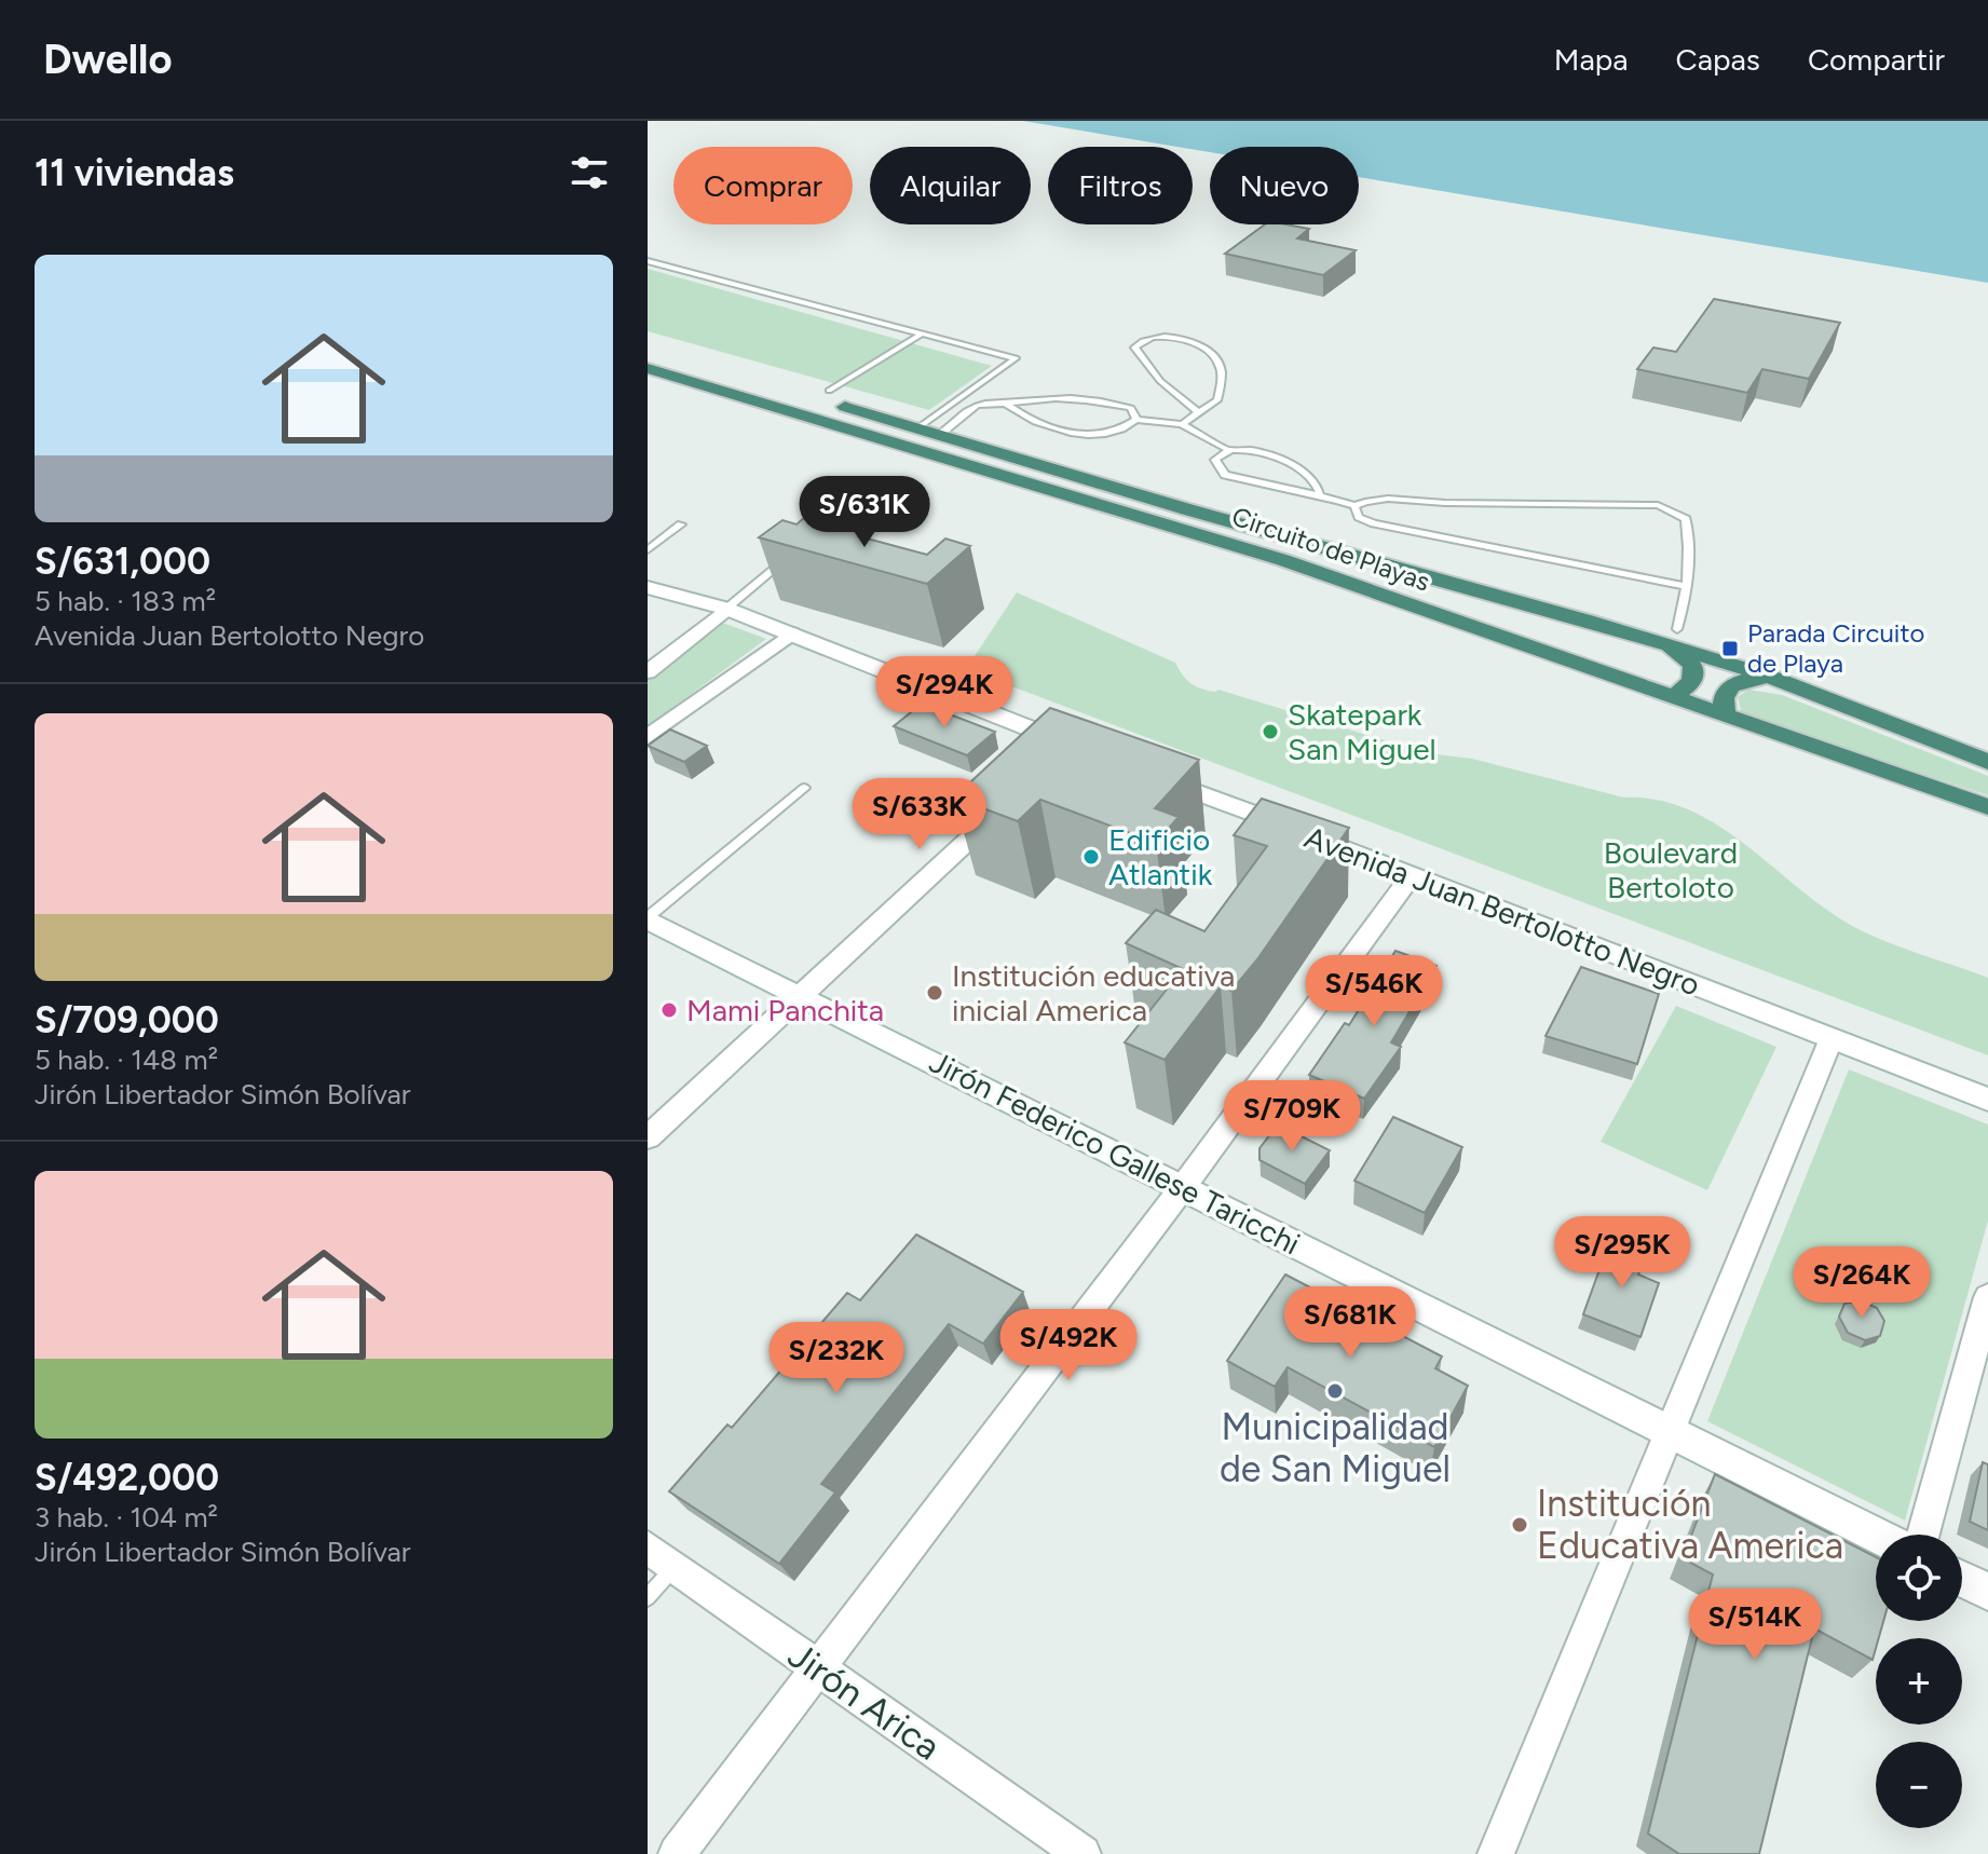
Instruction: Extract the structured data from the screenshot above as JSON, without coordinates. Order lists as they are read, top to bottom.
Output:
{
  "streets": {
    "highway": ["Circuito de Playas"],
    "main road": ["Avenida Juan Bertolotto Negro", "Jirón Federico Gallese Taricchi"],
    "street": ["Jirón Arica"]
  },
  "parks": ["Boulevard Bertoloto"],
  "places": {
    "transit": ["Parada Circuito de Playa"],
    "other": [
      "Skatepark San Miguel",
      "Edificio Atlantik",
      "Institución educativa inicial America",
      "Mami Panchita",
      "Municipalidad de San Miguel",
      "Institución Educativa America"
    ]
  },
  "page": {
    "header": "Dwello",
    "nav": ["Mapa", "Capas", "Compartir"],
    "heading": "11 viviendas",
    "chip": [
      "Comprar",
      "Alquilar",
      "Filtros",
      "Nuevo"
    ],
    "list": [
      {
        "name": "S/631,000",
        "note": "5 hab. · 183 m² · Avenida Juan Bertolotto Negro"
      },
      {
        "name": "S/709,000",
        "note": "5 hab. · 148 m² · Jirón Libertador Simón Bolívar"
      },
      {
        "name": "S/492,000",
        "note": "3 hab. · 104 m² · Jirón Libertador Simón Bolívar"
      }
    ],
    "price": [
      "S/631K",
      "S/294K",
      "S/633K",
      "S/546K",
      "S/709K",
      "S/295K",
      "S/264K",
      "S/681K",
      "S/492K",
      "S/232K",
      "S/514K"
    ],
    "map_buttons": ["+", "−"]
  }
}
